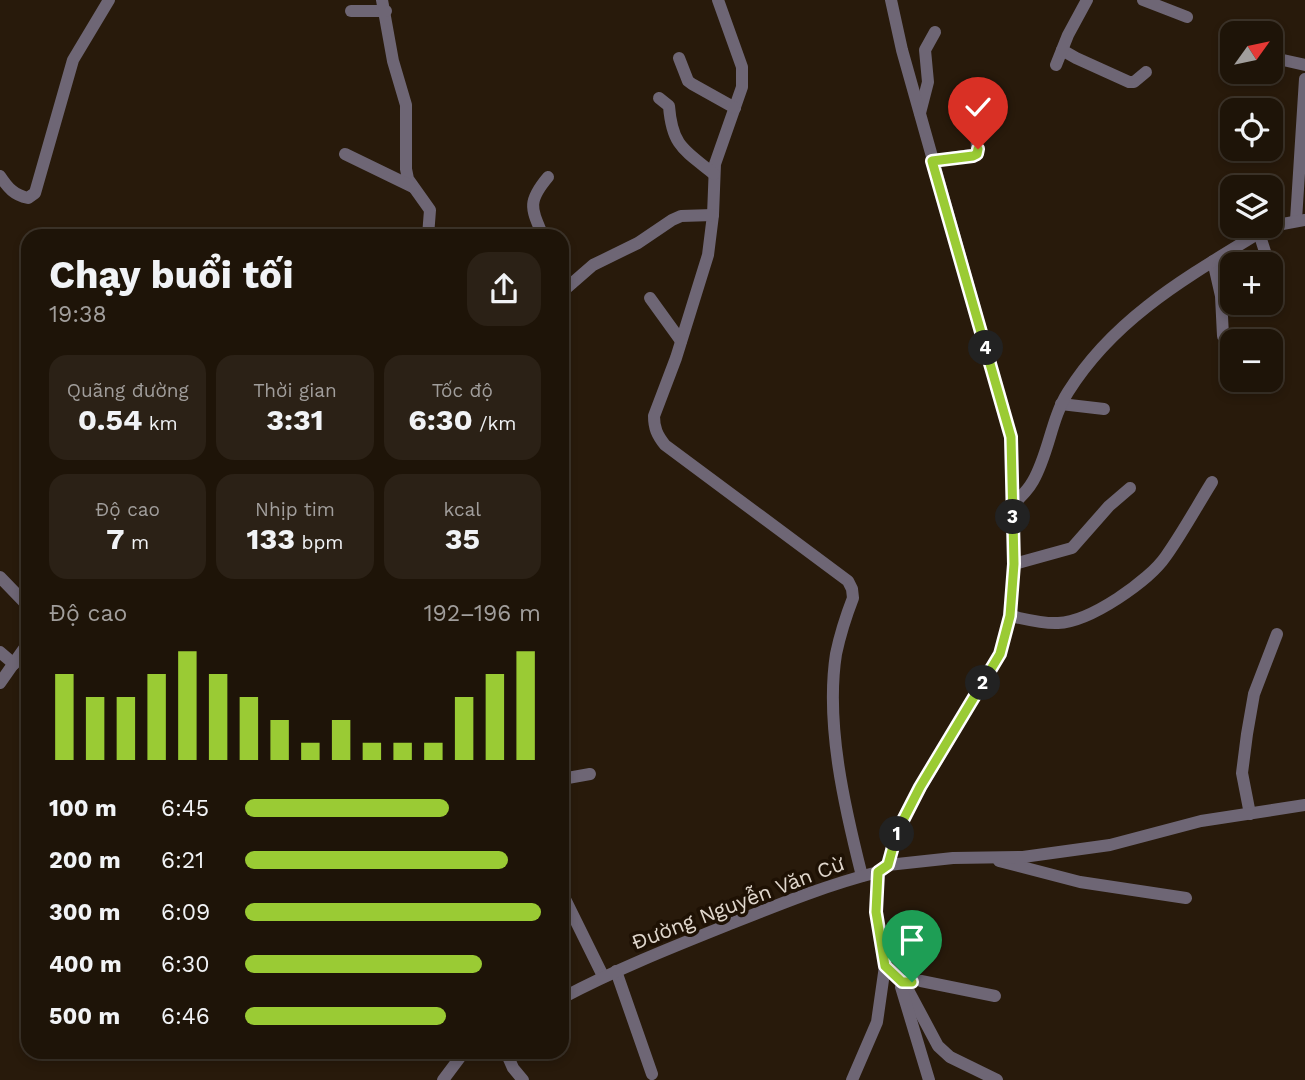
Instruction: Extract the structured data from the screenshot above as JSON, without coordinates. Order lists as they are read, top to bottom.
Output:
{
  "streets": {
    "street": ["Đường Nguyễn Văn Cừ"]
  },
  "north": "top right",
  "page": {
    "map_buttons": ["+", "−"],
    "heading": ["Chạy buổi tối", "19:38"],
    "pins": [
      "4",
      "3",
      "2",
      "1"
    ],
    "stats": [
      ["Quãng đường", "0.54 km"],
      ["Thời gian", "3:31"],
      ["Tốc độ", "6:30 /km"],
      ["Độ cao", "7 m"],
      ["Nhịp tim", "133 bpm"],
      ["kcal", "35"]
    ],
    "chart": ["Độ cao", "192–196 m"],
    "list": [
      {
        "name": "100 m",
        "note": "6:45"
      },
      {
        "name": "200 m",
        "note": "6:21"
      },
      {
        "name": "300 m",
        "note": "6:09"
      },
      {
        "name": "400 m",
        "note": "6:30"
      },
      {
        "name": "500 m",
        "note": "6:46"
      }
    ]
  }
}
